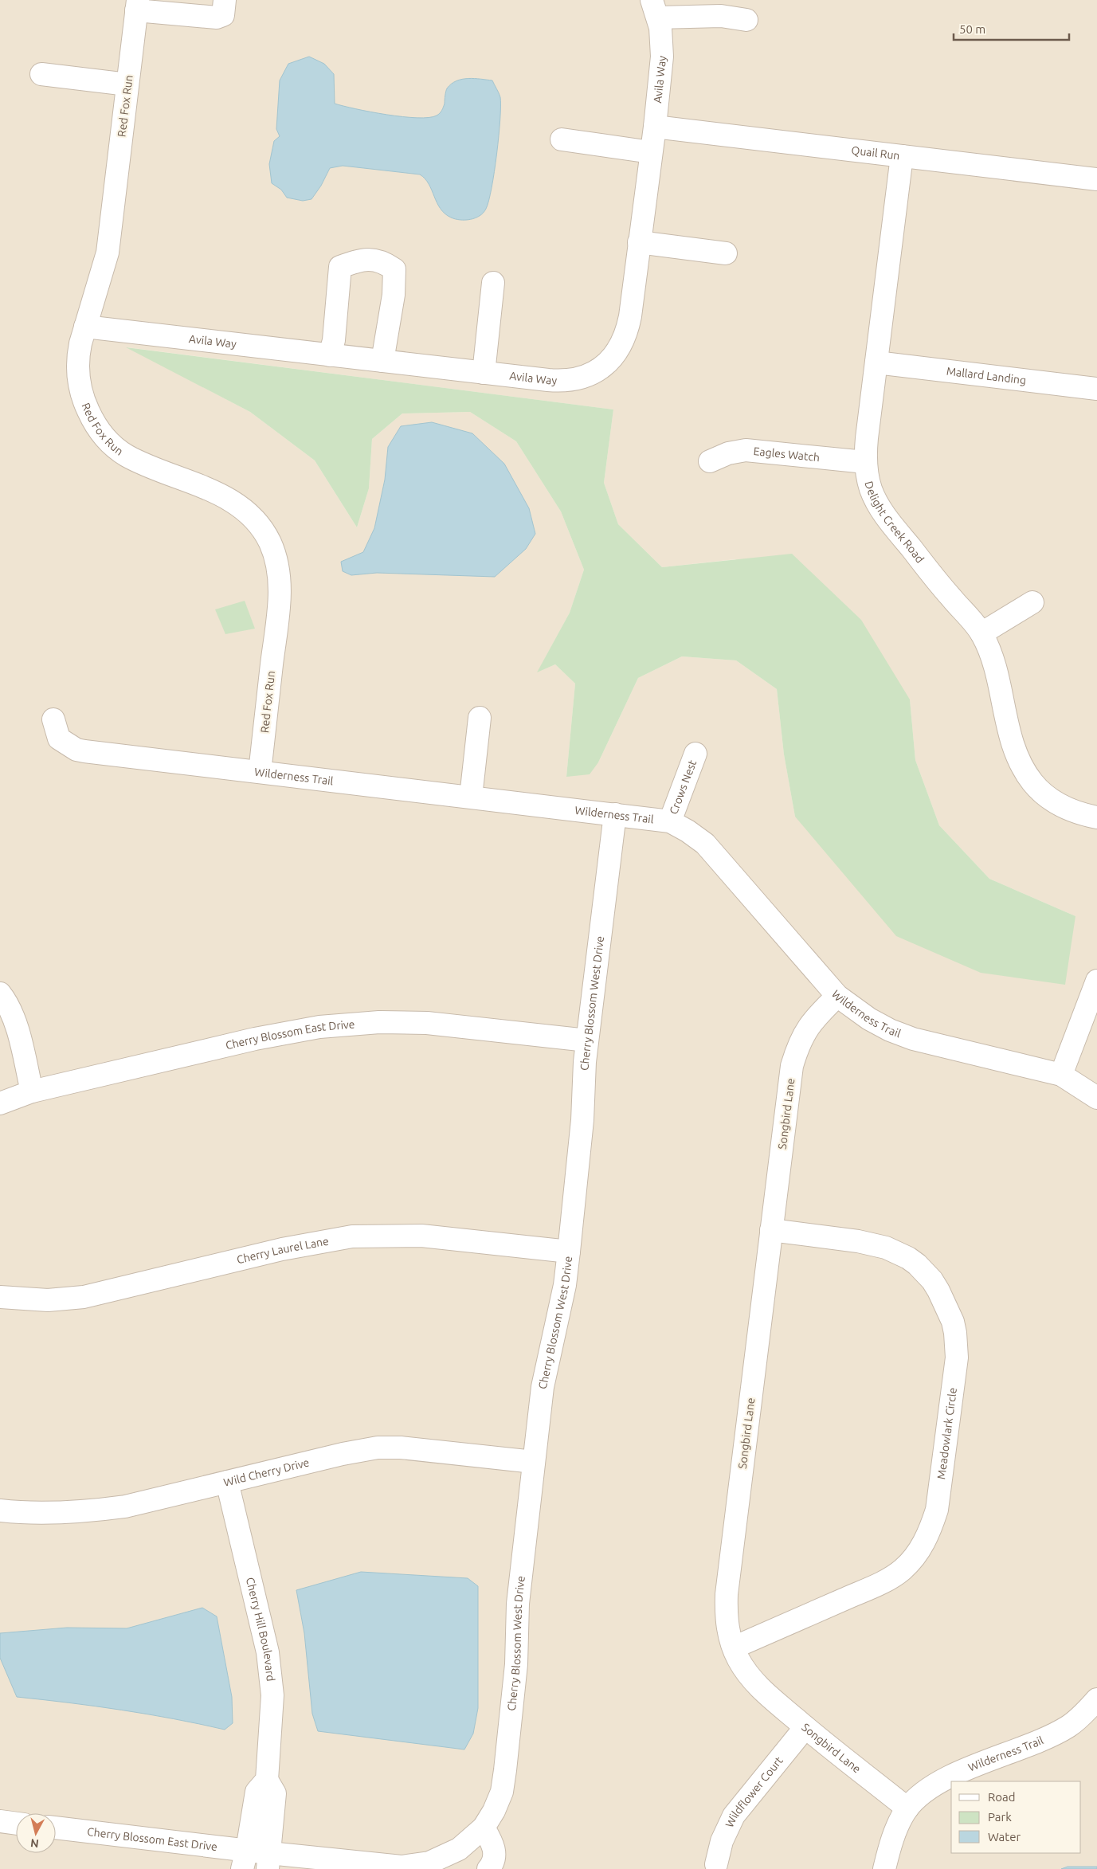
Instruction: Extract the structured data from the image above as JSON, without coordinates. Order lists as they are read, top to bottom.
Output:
{
  "streets": {
    "street": [
      "Avila Way",
      "Red Fox Run",
      "Quail Run",
      "Mallard Landing",
      "Eagles Watch",
      "Delight Creek Road",
      "Wilderness Trail",
      "Crows Nest",
      "Cherry Blossom West Drive",
      "Cherry Blossom East Drive",
      "Songbird Lane",
      "Cherry Laurel Lane",
      "Meadowlark Circle",
      "Wild Cherry Drive",
      "Cherry Hill Boulevard",
      "Wildflower Court"
    ]
  },
  "crossings": [
    ["Avila Way", "Red Fox Run"],
    ["Avila Way", "Quail Run"],
    ["Red Fox Run", "Wilderness Trail"],
    ["Quail Run", "Delight Creek Road"],
    ["Mallard Landing", "Delight Creek Road"],
    ["Eagles Watch", "Delight Creek Road"],
    ["Wilderness Trail", "Crows Nest"],
    ["Wilderness Trail", "Cherry Blossom West Drive"],
    ["Wilderness Trail", "Songbird Lane"],
    ["Cherry Blossom West Drive", "Cherry Blossom East Drive"],
    ["Cherry Blossom West Drive", "Cherry Laurel Lane"],
    ["Cherry Blossom West Drive", "Wild Cherry Drive"],
    ["Cherry Blossom West Drive", "Cherry Hill Boulevard"],
    ["Cherry Blossom East Drive", "Cherry Hill Boulevard"],
    ["Songbird Lane", "Meadowlark Circle"],
    ["Songbird Lane", "Wildflower Court"],
    ["Wild Cherry Drive", "Cherry Hill Boulevard"]
  ],
  "legend": ["Road", "Park", "Water"],
  "scale_bar": "50 m",
  "north": "bottom"
}
